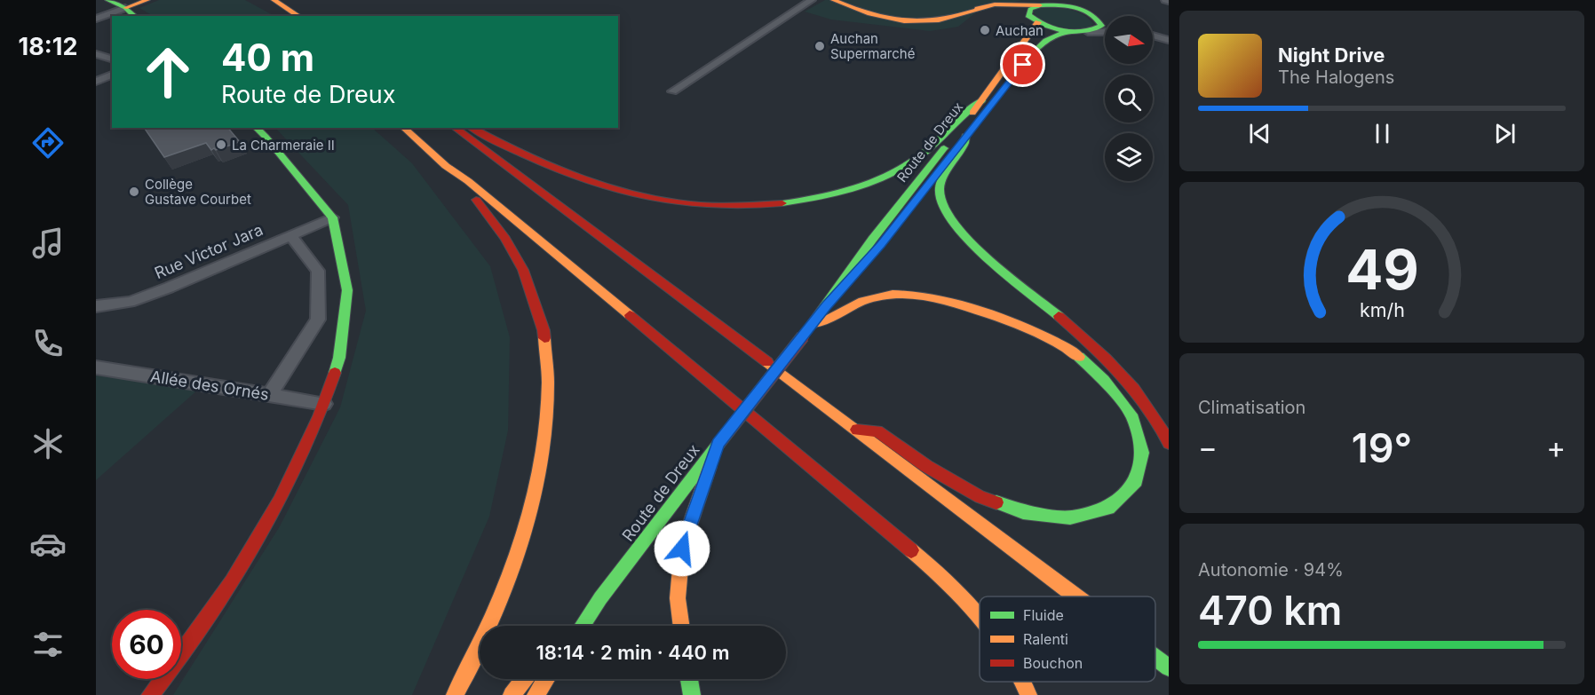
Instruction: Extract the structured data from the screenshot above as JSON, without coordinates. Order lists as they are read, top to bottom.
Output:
{
  "streets": {
    "main road": ["Route de Dreux"],
    "street": ["Rue Victor Jara", "Allée des Ornés"]
  },
  "places": [
    "Auchan",
    "Auchan Supermarché",
    "La Charmeraie II",
    "Collège Gustave Courbet"
  ],
  "legend": ["Fluide", "Ralenti", "Bouchon"],
  "north": "right",
  "page": {
    "tabs": "18:12",
    "turn": ["40 m", "Route de Dreux"],
    "song": ["Night Drive", "The Halogens"],
    "tile": [
      "Climatisation",
      ["Autonomie · 94%", "470 km"]
    ],
    "heat": ["−", "19°", "+"],
    "limit": "60",
    "trip": "18:14 · 2 min · 440 m",
    "gauge": ["49", "km/h"]
  }
}
